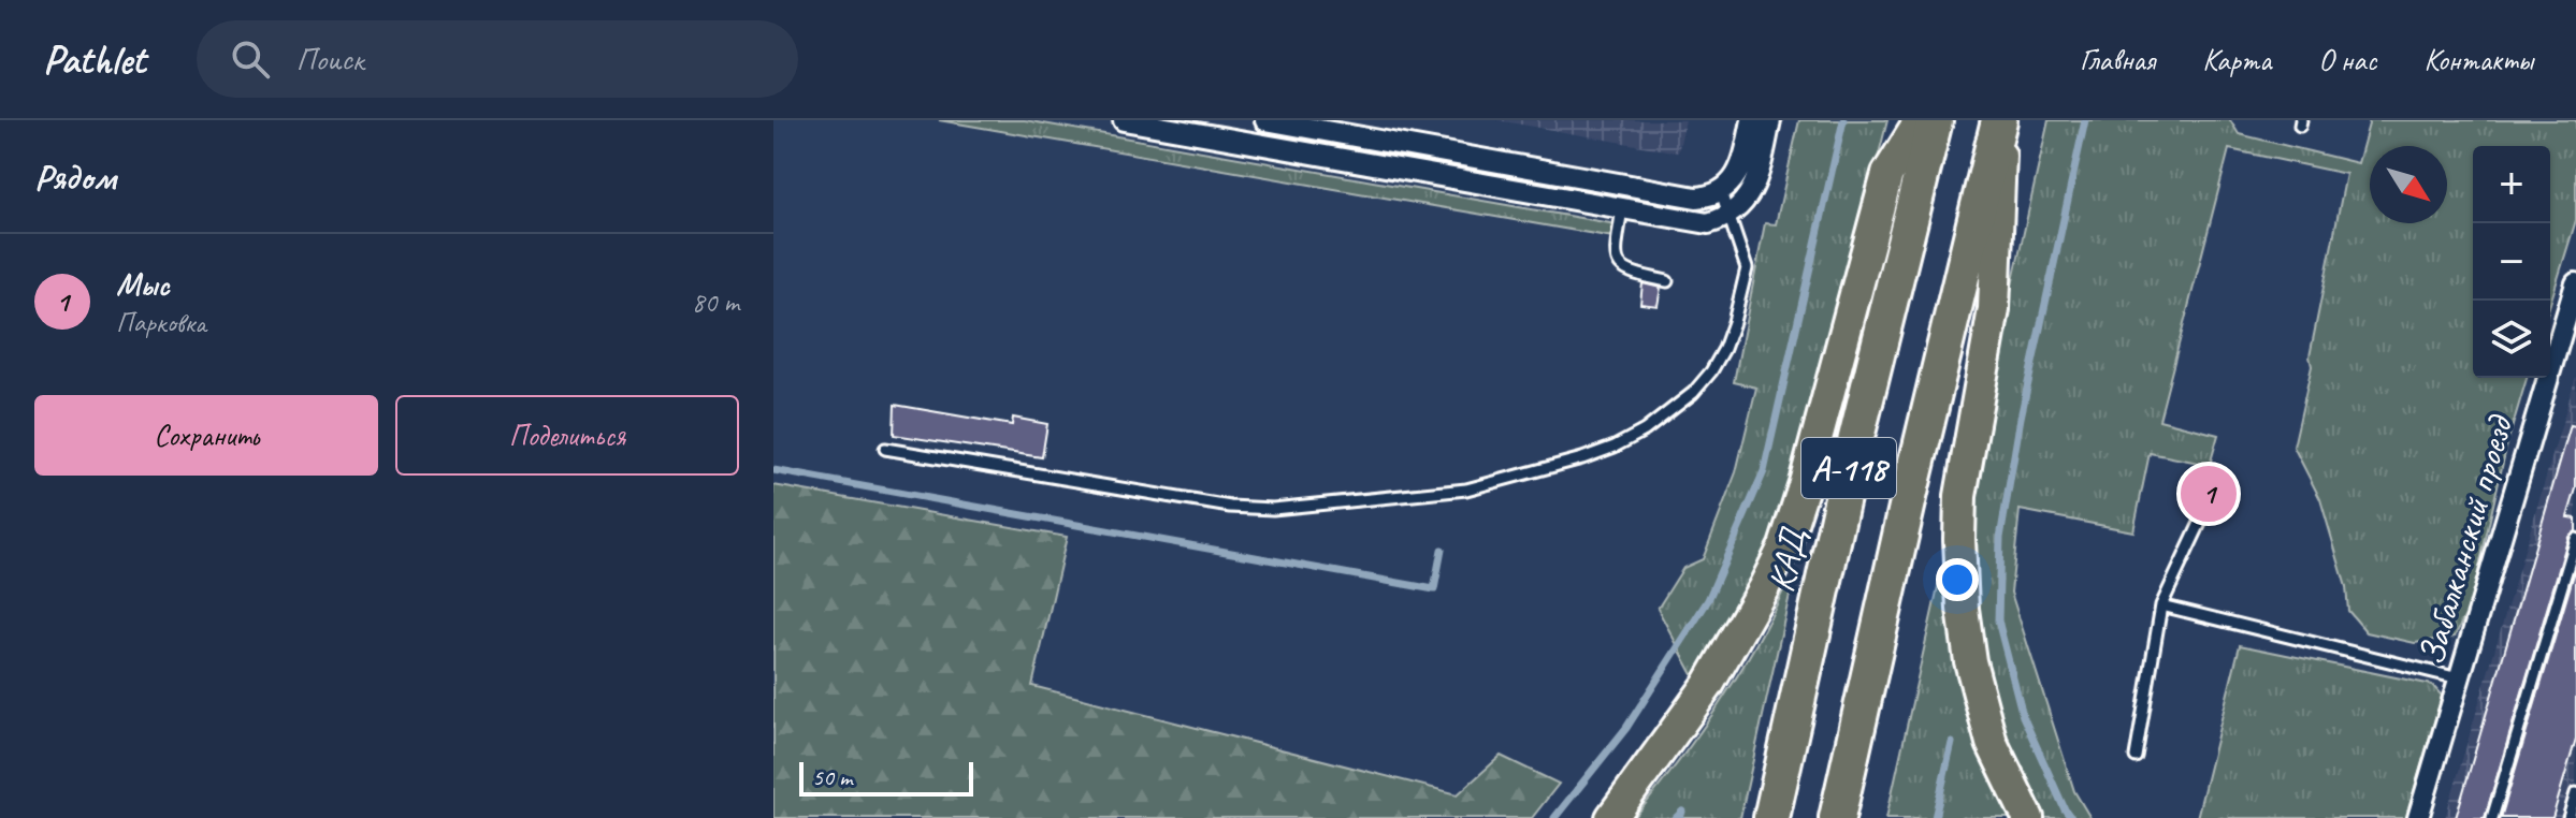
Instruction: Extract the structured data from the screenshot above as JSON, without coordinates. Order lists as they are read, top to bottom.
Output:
{
  "streets": {
    "highway": ["А-118", "КАД"],
    "street": ["Забалканский проезд"]
  },
  "scale_bar": "50 m",
  "north": "bottom right",
  "page": {
    "header": "Pathlet",
    "search": "Поиск",
    "nav": [
      "Главная",
      "Карта",
      "О нас",
      "Контакты"
    ],
    "heading": "Рядом",
    "map_buttons": ["+", "−"],
    "list": [
      {
        "mark": "1",
        "name": "Мыс",
        "note": "Парковка",
        "value": "80 m"
      }
    ],
    "buttons": ["Сохранить", "Поделиться"],
    "pins": "1",
    "scale": "50 m"
  }
}
